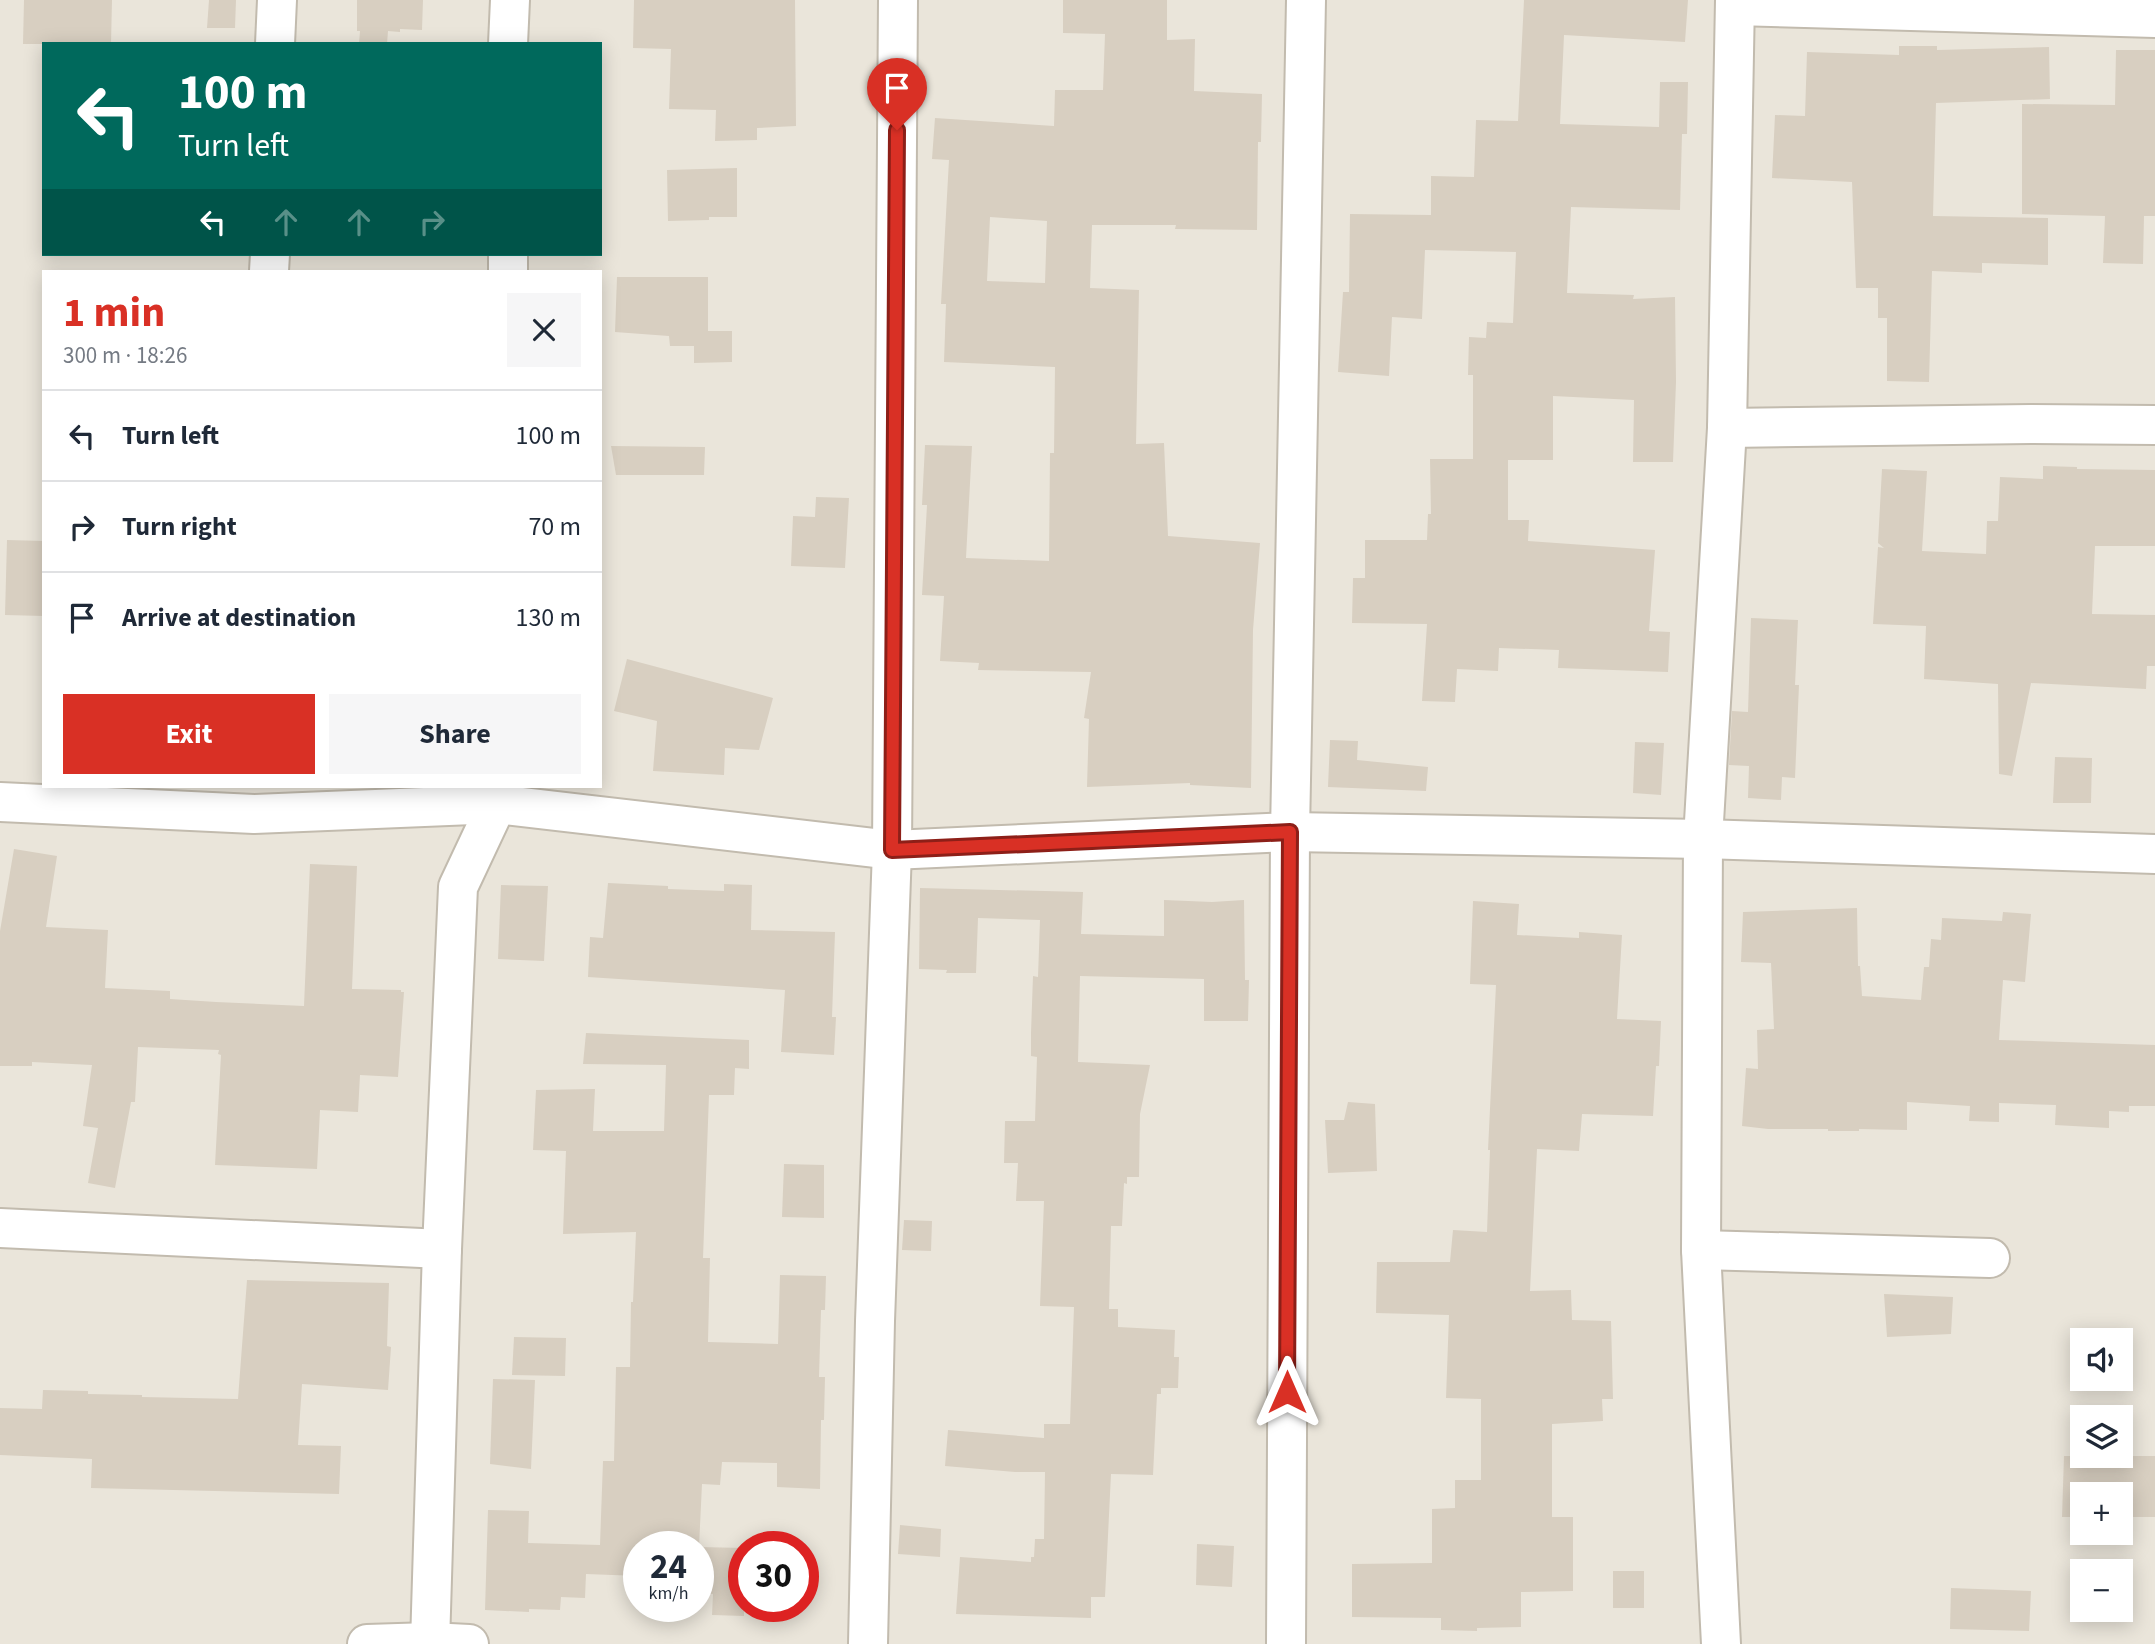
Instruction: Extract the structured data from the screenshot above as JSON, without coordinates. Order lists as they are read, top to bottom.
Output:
{
  "page": {
    "turn": ["100 m", "Turn left"],
    "heading": ["1 min", "300 m · 18:26"],
    "list": [
      {
        "name": "Turn left",
        "value": "100 m"
      },
      {
        "name": "Turn right",
        "value": "70 m"
      },
      {
        "name": "Arrive at destination",
        "value": "130 m"
      }
    ],
    "buttons": ["Exit", "Share"],
    "map_buttons": ["+", "−"],
    "speed": "24 km/h",
    "limit": "30"
  }
}
